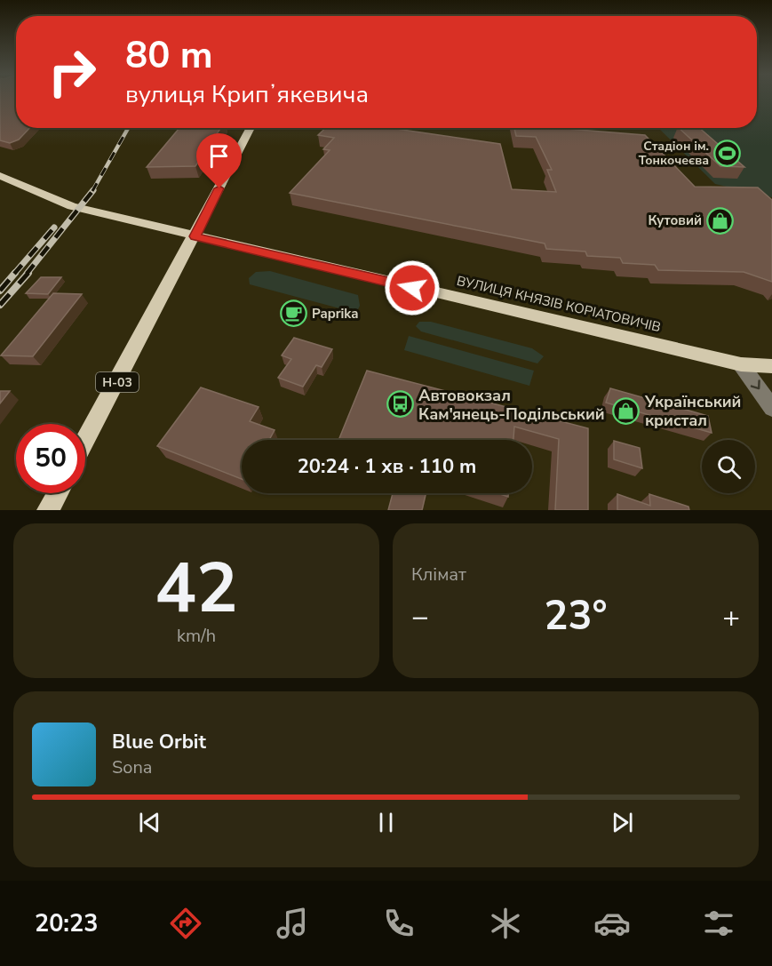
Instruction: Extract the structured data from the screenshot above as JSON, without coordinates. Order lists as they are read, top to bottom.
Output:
{
  "streets": {
    "main road": ["ВУЛИЦЯ КНЯЗІВ КОРІАТОВИЧІВ", "Н-03"]
  },
  "crossings": [
    ["ВУЛИЦЯ КНЯЗІВ КОРІАТОВИЧІВ", "Н-03"]
  ],
  "places": {
    "sports": ["Стадіон ім. Тонкочеєва"],
    "shop": ["Кутовий", "Український кристал"],
    "cafe": ["Paprika"],
    "bus stop": ["Автовокзал Кам'янець-Подільський"]
  },
  "page": {
    "turn": ["80 m", "вулиця Крипʼякевича"],
    "limit": "50",
    "trip": "20:24 · 1 хв · 110 m",
    "tile": [
      ["42", "km/h"],
      "Клімат"
    ],
    "heat": ["−", "23°", "+"],
    "song": ["Blue Orbit", "Sona"],
    "tabs": "20:23"
  }
}
